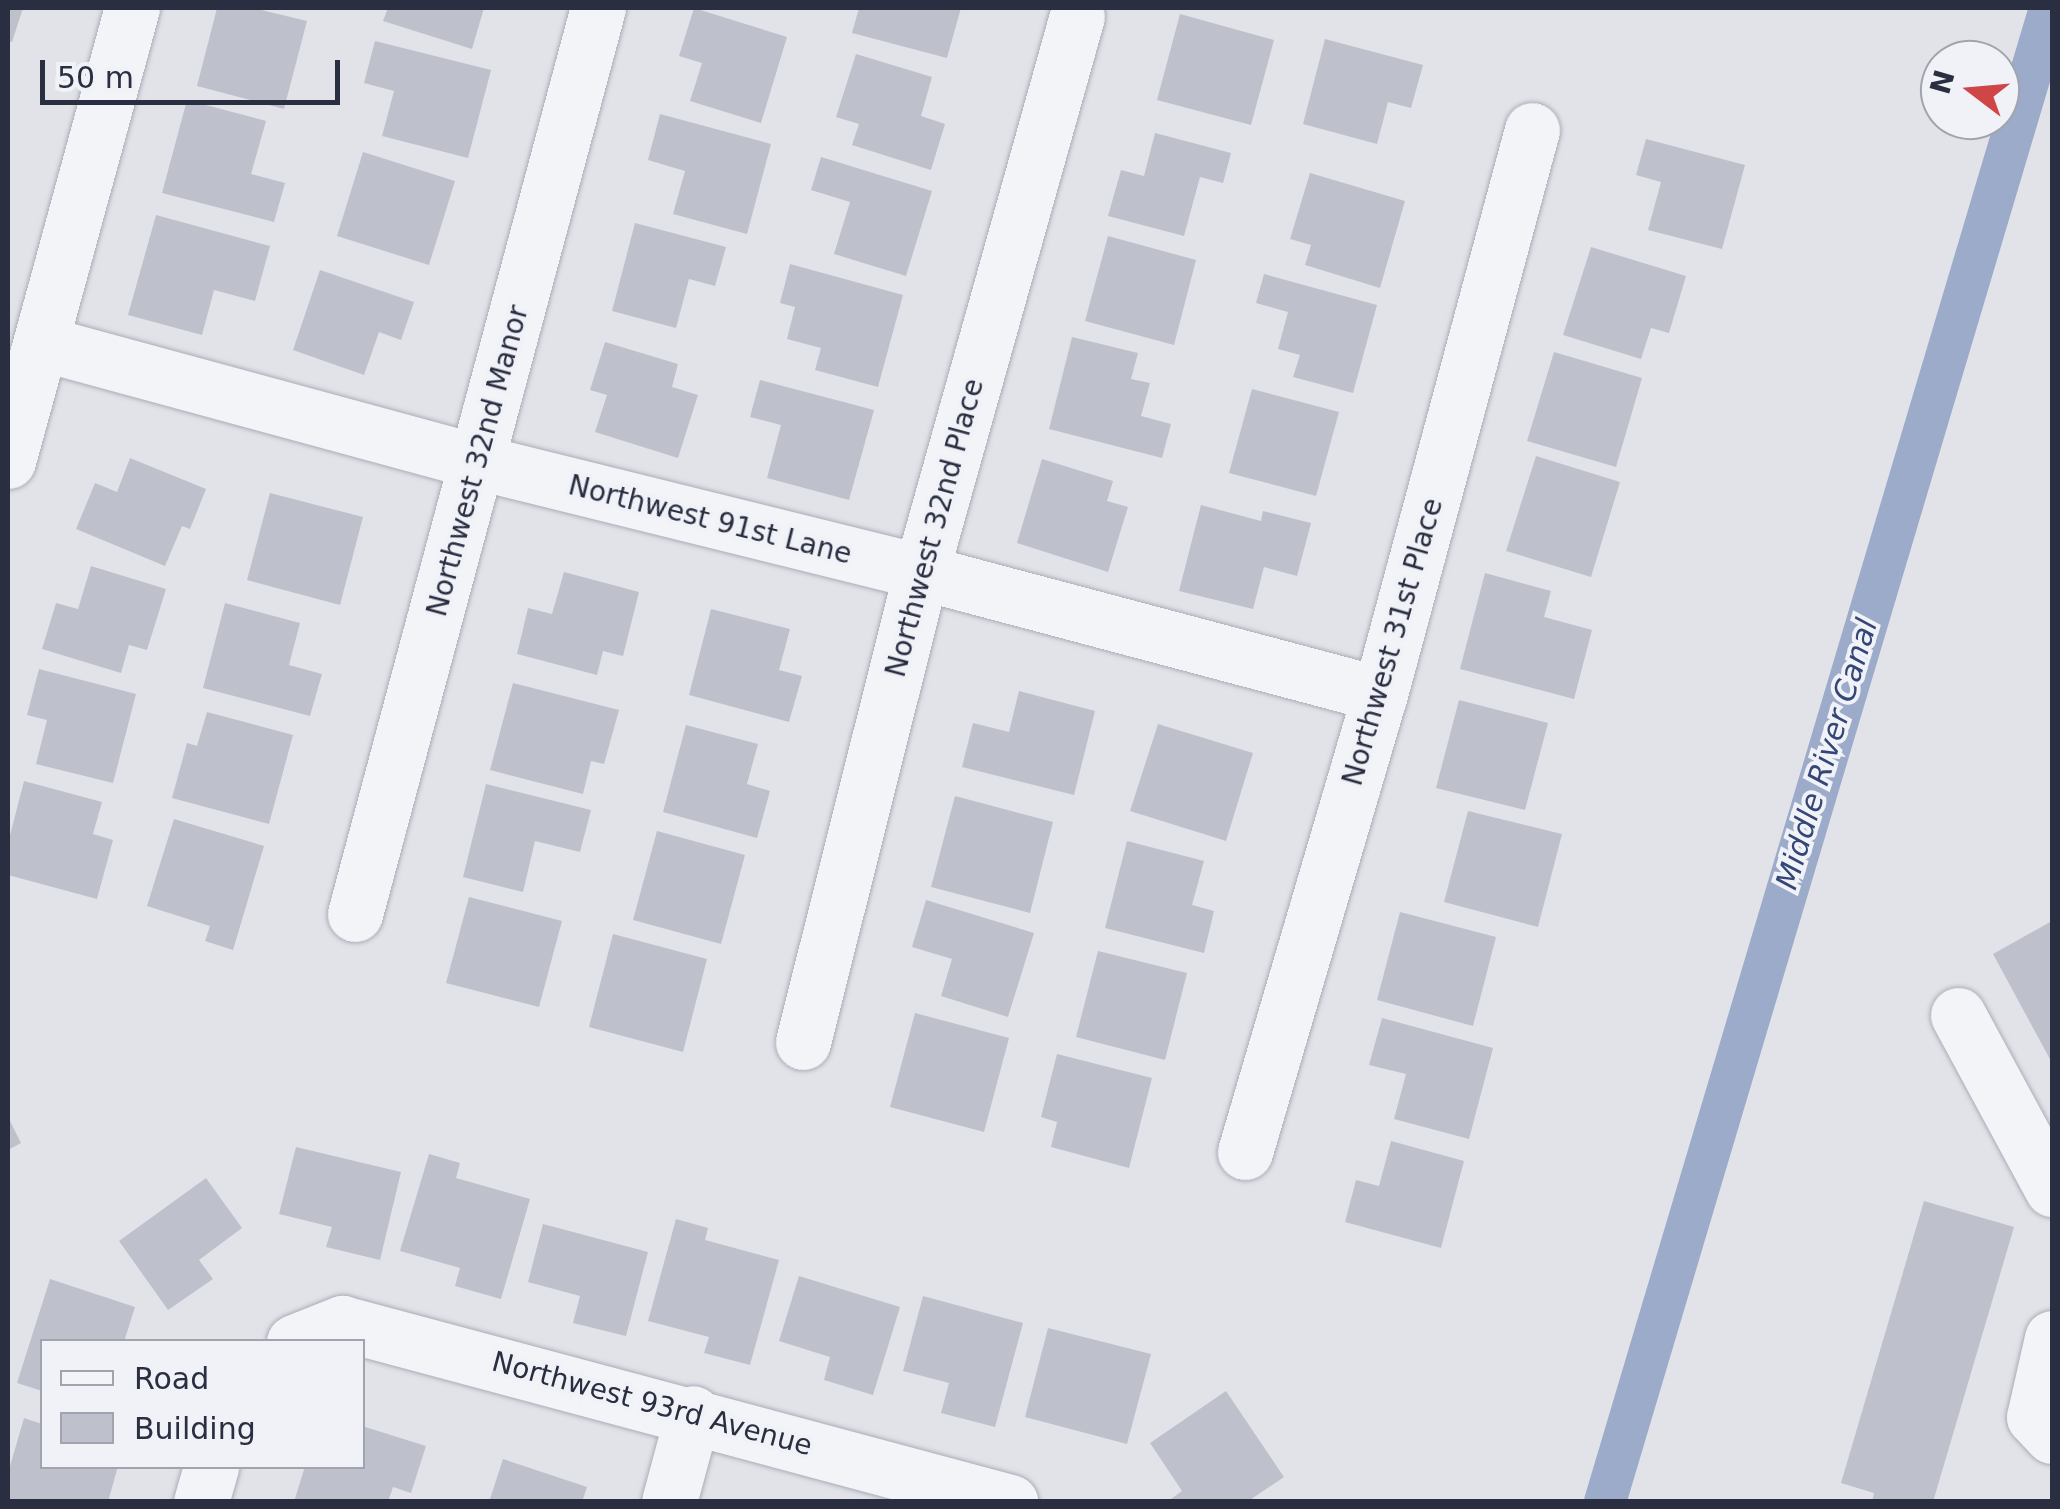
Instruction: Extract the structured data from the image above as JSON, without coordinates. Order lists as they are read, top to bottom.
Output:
{
  "streets": {
    "street": [
      "Northwest 32nd Manor",
      "Northwest 91st Lane",
      "Northwest 32nd Place",
      "Northwest 31st Place",
      "Northwest 93rd Avenue"
    ]
  },
  "crossings": [
    ["Northwest 32nd Manor", "Northwest 91st Lane"],
    ["Northwest 91st Lane", "Northwest 32nd Place"],
    ["Northwest 91st Lane", "Northwest 31st Place"]
  ],
  "water": ["Middle River Canal"],
  "legend": ["Road", "Building"],
  "scale_bar": "50 m",
  "north": "left"
}
